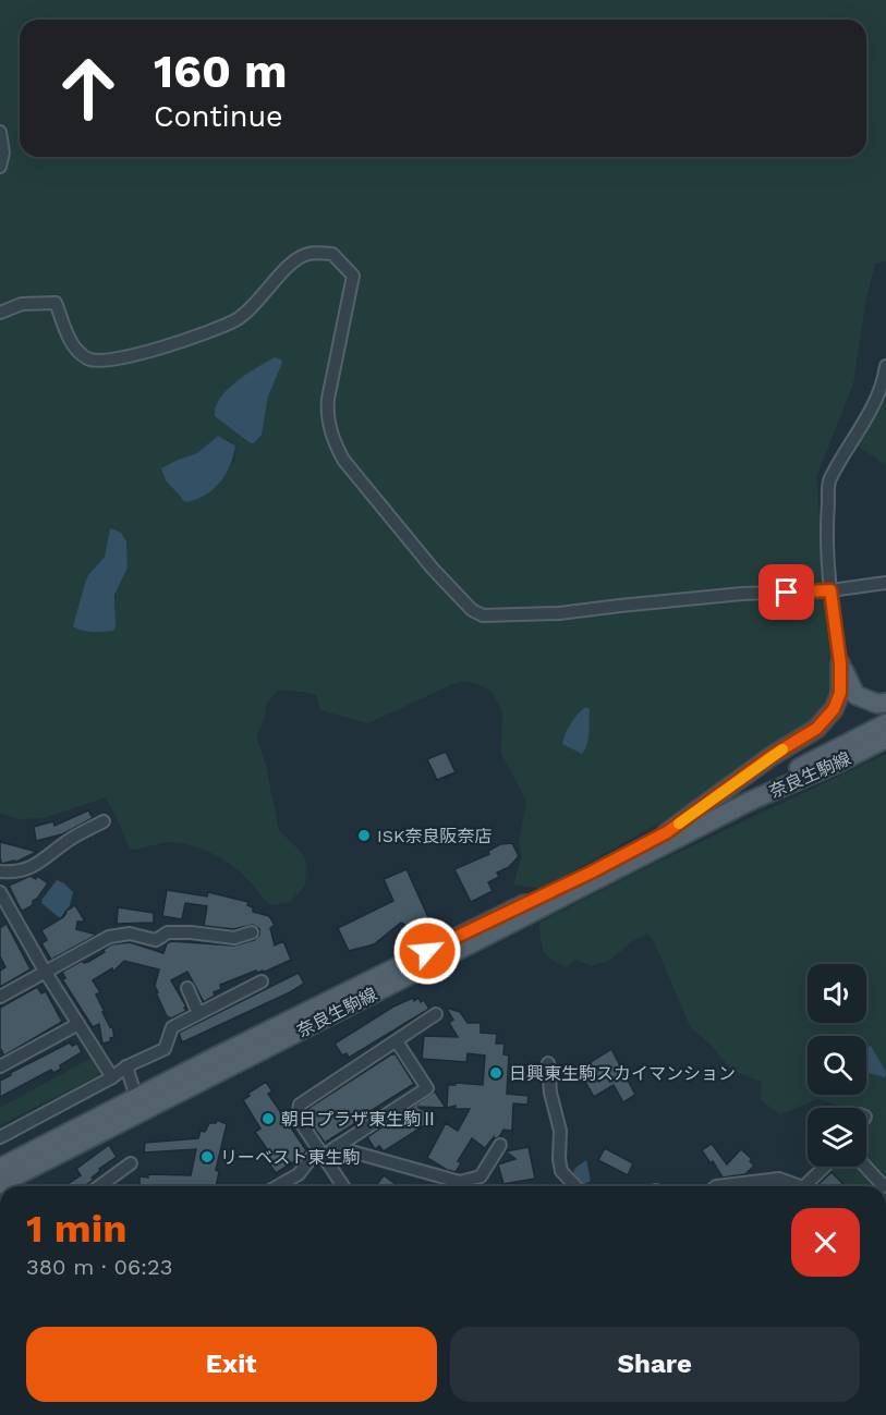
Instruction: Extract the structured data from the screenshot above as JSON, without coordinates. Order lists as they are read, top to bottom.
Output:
{
  "streets": {
    "main road": ["奈良生駒線"]
  },
  "places": [
    "ISK奈良阪奈店",
    "日興東生駒スカイマンション",
    "朝日プラザ東生駒Ⅱ",
    "リーベスト東生駒"
  ],
  "page": {
    "turn": ["160 m", "Continue"],
    "heading": ["1 min", "380 m · 06:23"],
    "buttons": ["Exit", "Share"]
  }
}
